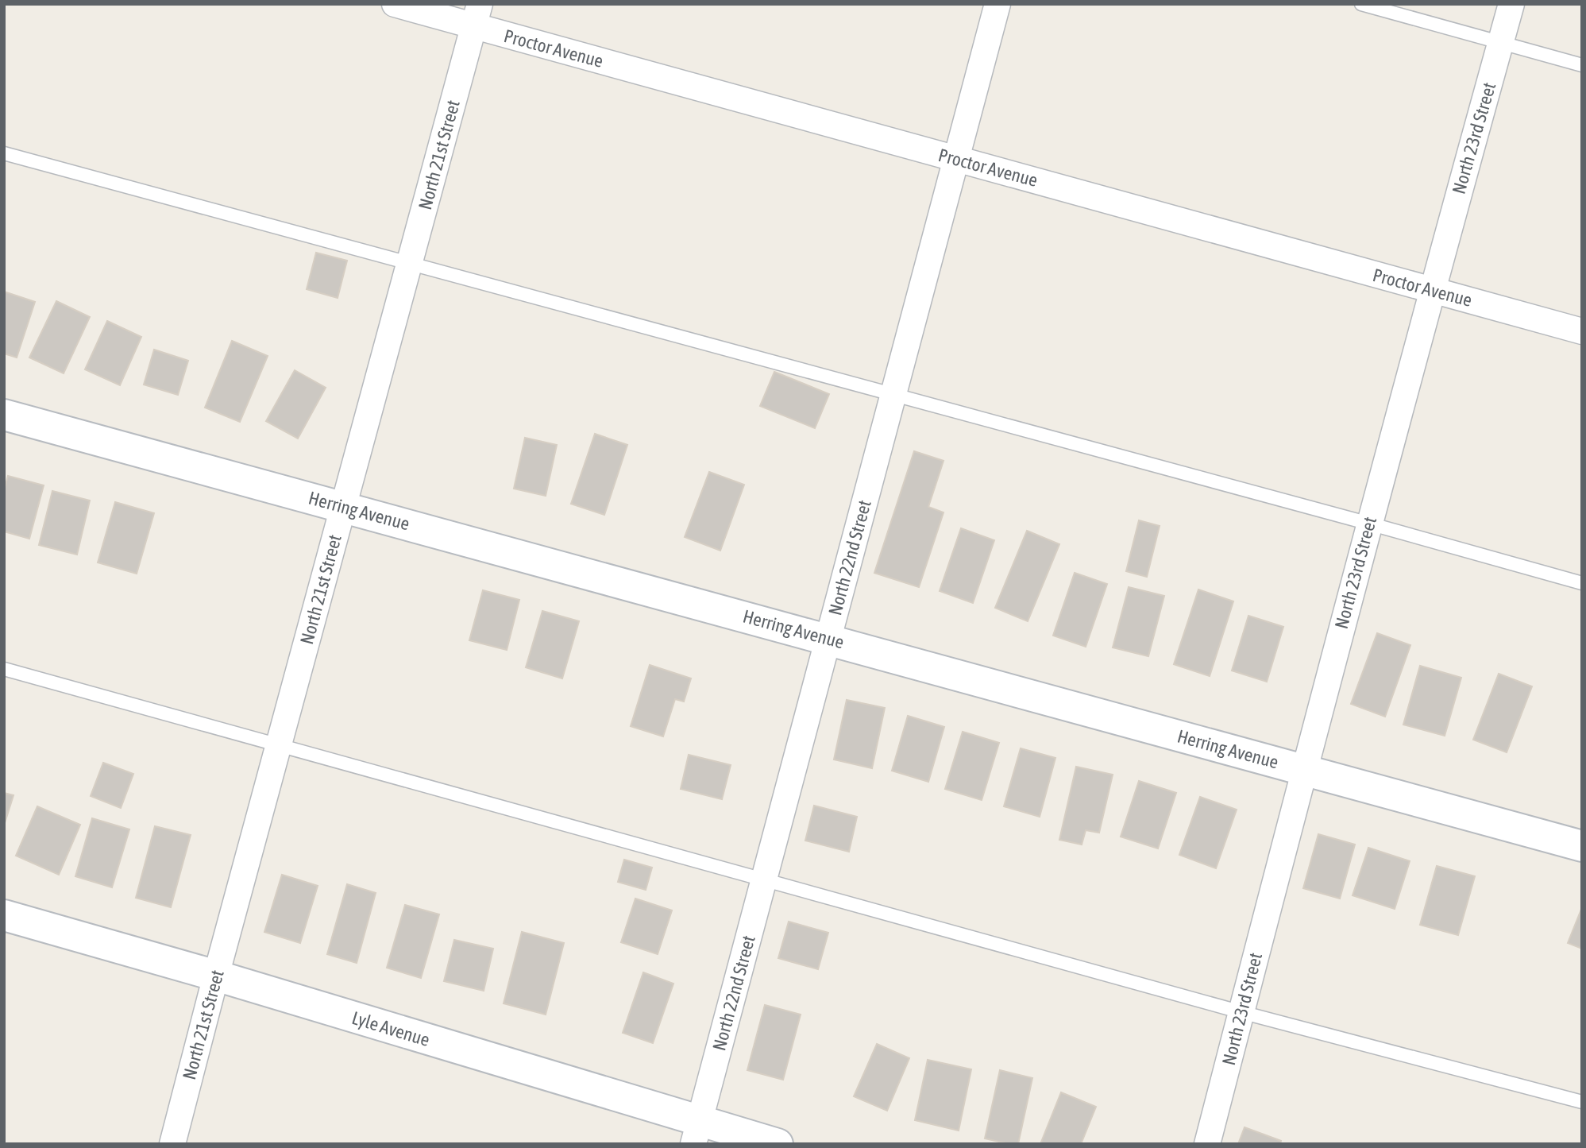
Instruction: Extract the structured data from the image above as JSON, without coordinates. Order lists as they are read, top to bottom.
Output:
{
  "streets": {
    "main road": ["Herring Avenue", "Lyle Avenue"],
    "street": [
      "Proctor Avenue",
      "North 23rd Street",
      "North 21st Street",
      "North 22nd Street"
    ]
  },
  "crossings": [
    ["Proctor Avenue", "North 23rd Street"],
    ["Proctor Avenue", "North 21st Street"],
    ["Proctor Avenue", "North 22nd Street"],
    ["North 23rd Street", "Herring Avenue"],
    ["North 21st Street", "Herring Avenue"],
    ["North 21st Street", "Lyle Avenue"],
    ["Herring Avenue", "North 22nd Street"],
    ["North 22nd Street", "Lyle Avenue"]
  ]
}
